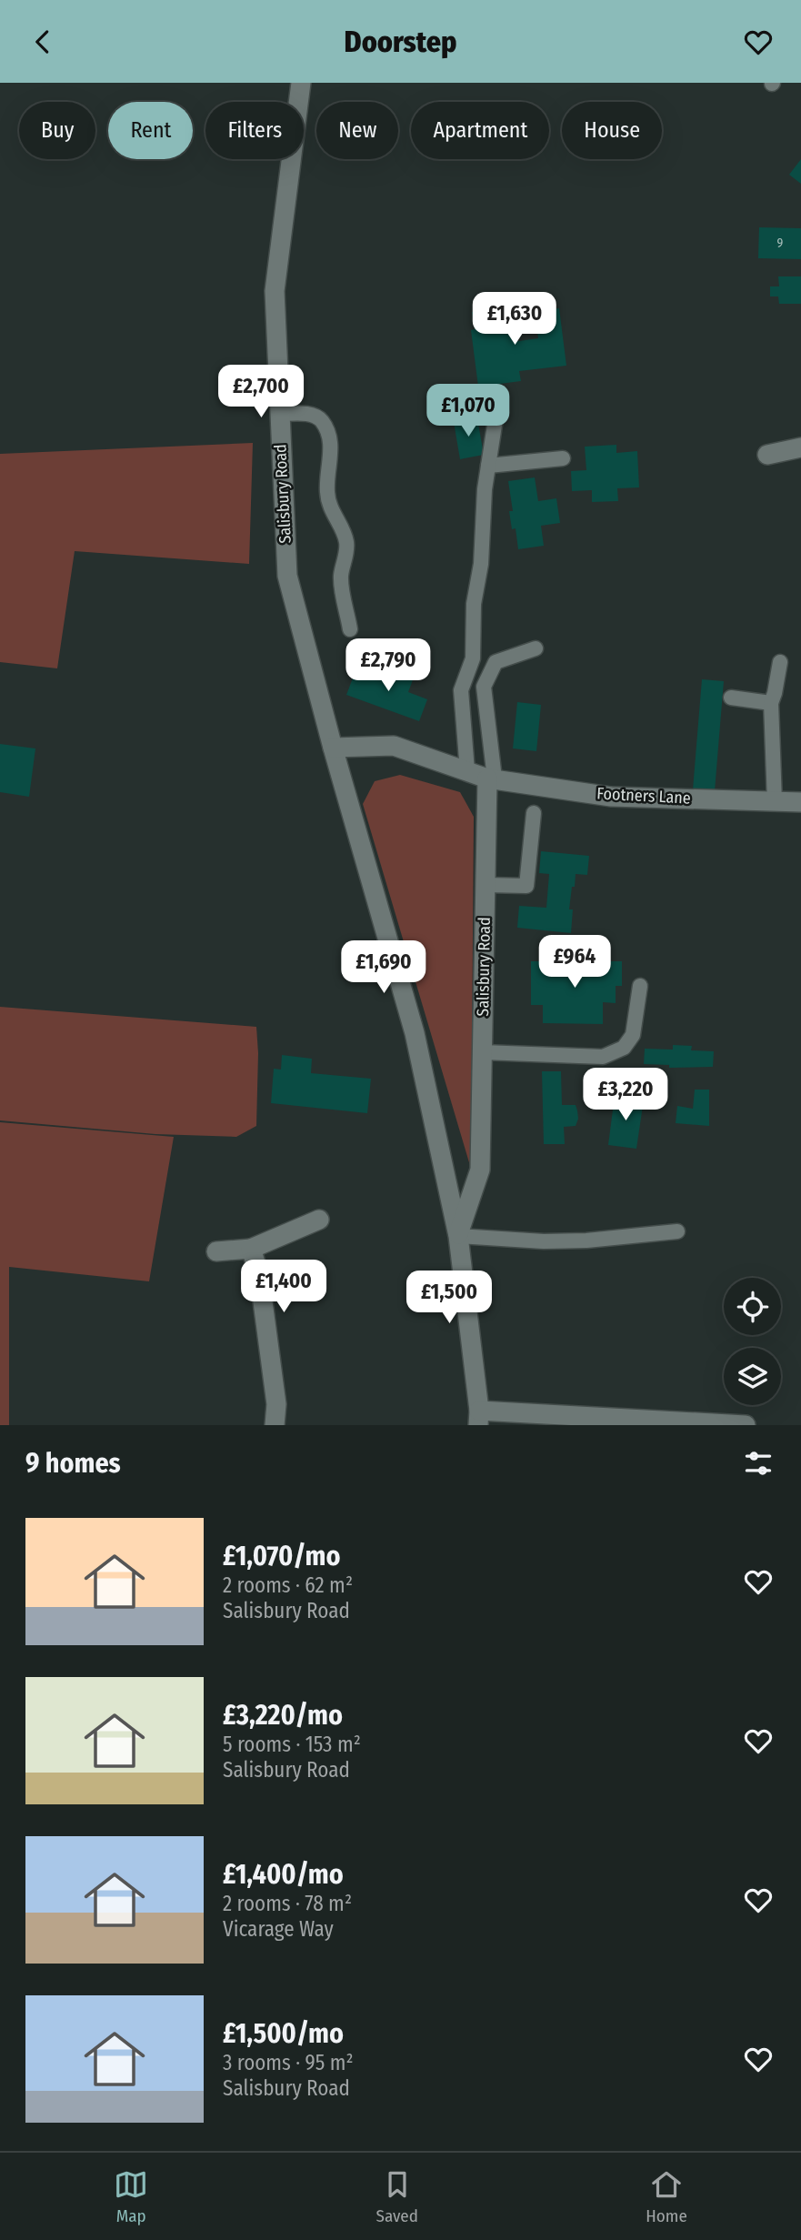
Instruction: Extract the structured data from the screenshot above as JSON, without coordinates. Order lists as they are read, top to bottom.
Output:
{
  "streets": {
    "street": ["Salisbury Road", "Footners Lane"]
  },
  "crossings": [
    ["Salisbury Road", "Footners Lane"]
  ],
  "house_numbers": ["9"],
  "page": {
    "header": "Doorstep",
    "chip": [
      "Buy",
      "Rent",
      "Filters",
      "New",
      "Apartment",
      "House"
    ],
    "price": [
      "£1,630",
      "£2,700",
      "£1,070",
      "£2,790",
      "£964",
      "£1,690",
      "£3,220",
      "£1,400",
      "£1,500"
    ],
    "heading": "9 homes",
    "list": [
      {
        "name": "£1,070/mo",
        "note": "2 rooms · 62 m² · Salisbury Road"
      },
      {
        "name": "£3,220/mo",
        "note": "5 rooms · 153 m² · Salisbury Road"
      },
      {
        "name": "£1,400/mo",
        "note": "2 rooms · 78 m² · Vicarage Way"
      },
      {
        "name": "£1,500/mo",
        "note": "3 rooms · 95 m² · Salisbury Road"
      }
    ],
    "tabs": ["Map", "Saved", "Home"]
  }
}
